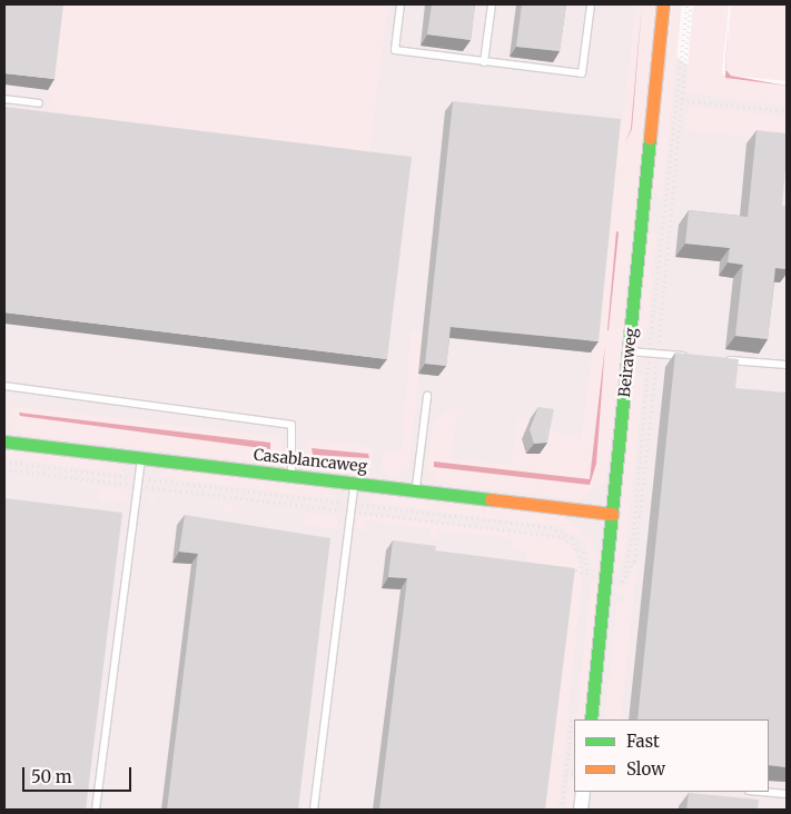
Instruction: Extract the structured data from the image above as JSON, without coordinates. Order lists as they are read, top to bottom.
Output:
{
  "streets": {
    "street": ["Beiraweg", "Casablancaweg"]
  },
  "crossings": [
    ["Beiraweg", "Casablancaweg"]
  ],
  "legend": ["Fast", "Slow"],
  "scale_bar": "50 m"
}
